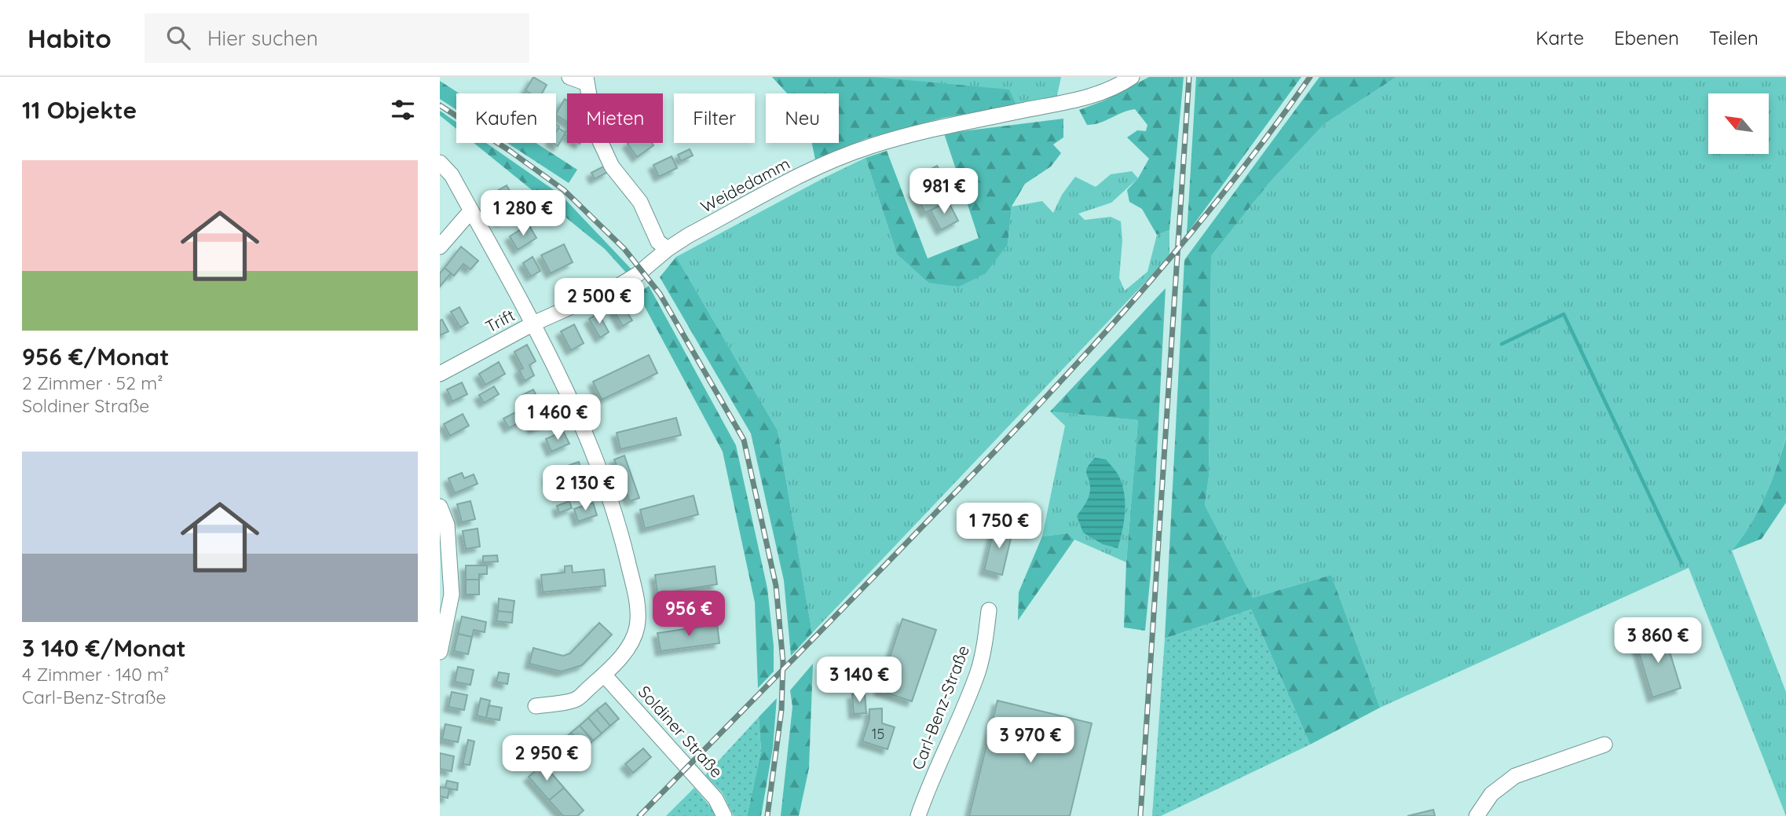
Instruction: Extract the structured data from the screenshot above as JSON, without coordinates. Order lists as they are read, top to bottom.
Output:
{
  "streets": {
    "street": [
      "Weidedamm",
      "Trift",
      "Carl-Benz-Straße",
      "Soldiner Straße"
    ]
  },
  "crossings": [
    ["Weidedamm", "Trift"]
  ],
  "house_numbers": ["15"],
  "north": "top left",
  "page": {
    "header": "Habito",
    "search": "Hier suchen",
    "nav": ["Karte", "Ebenen", "Teilen"],
    "heading": "11 Objekte",
    "chip": [
      "Kaufen",
      "Mieten",
      "Filter",
      "Neu"
    ],
    "list": [
      {
        "name": "956 €/Monat",
        "note": "2 Zimmer · 52 m² · Soldiner Straße"
      },
      {
        "name": "3 140 €/Monat",
        "note": "4 Zimmer · 140 m² · Carl-Benz-Straße"
      }
    ],
    "price": [
      "981 €",
      "1 280 €",
      "2 500 €",
      "1 460 €",
      "2 130 €",
      "1 750 €",
      "956 €",
      "3 860 €",
      "3 140 €",
      "3 970 €",
      "2 950 €"
    ]
  }
}
